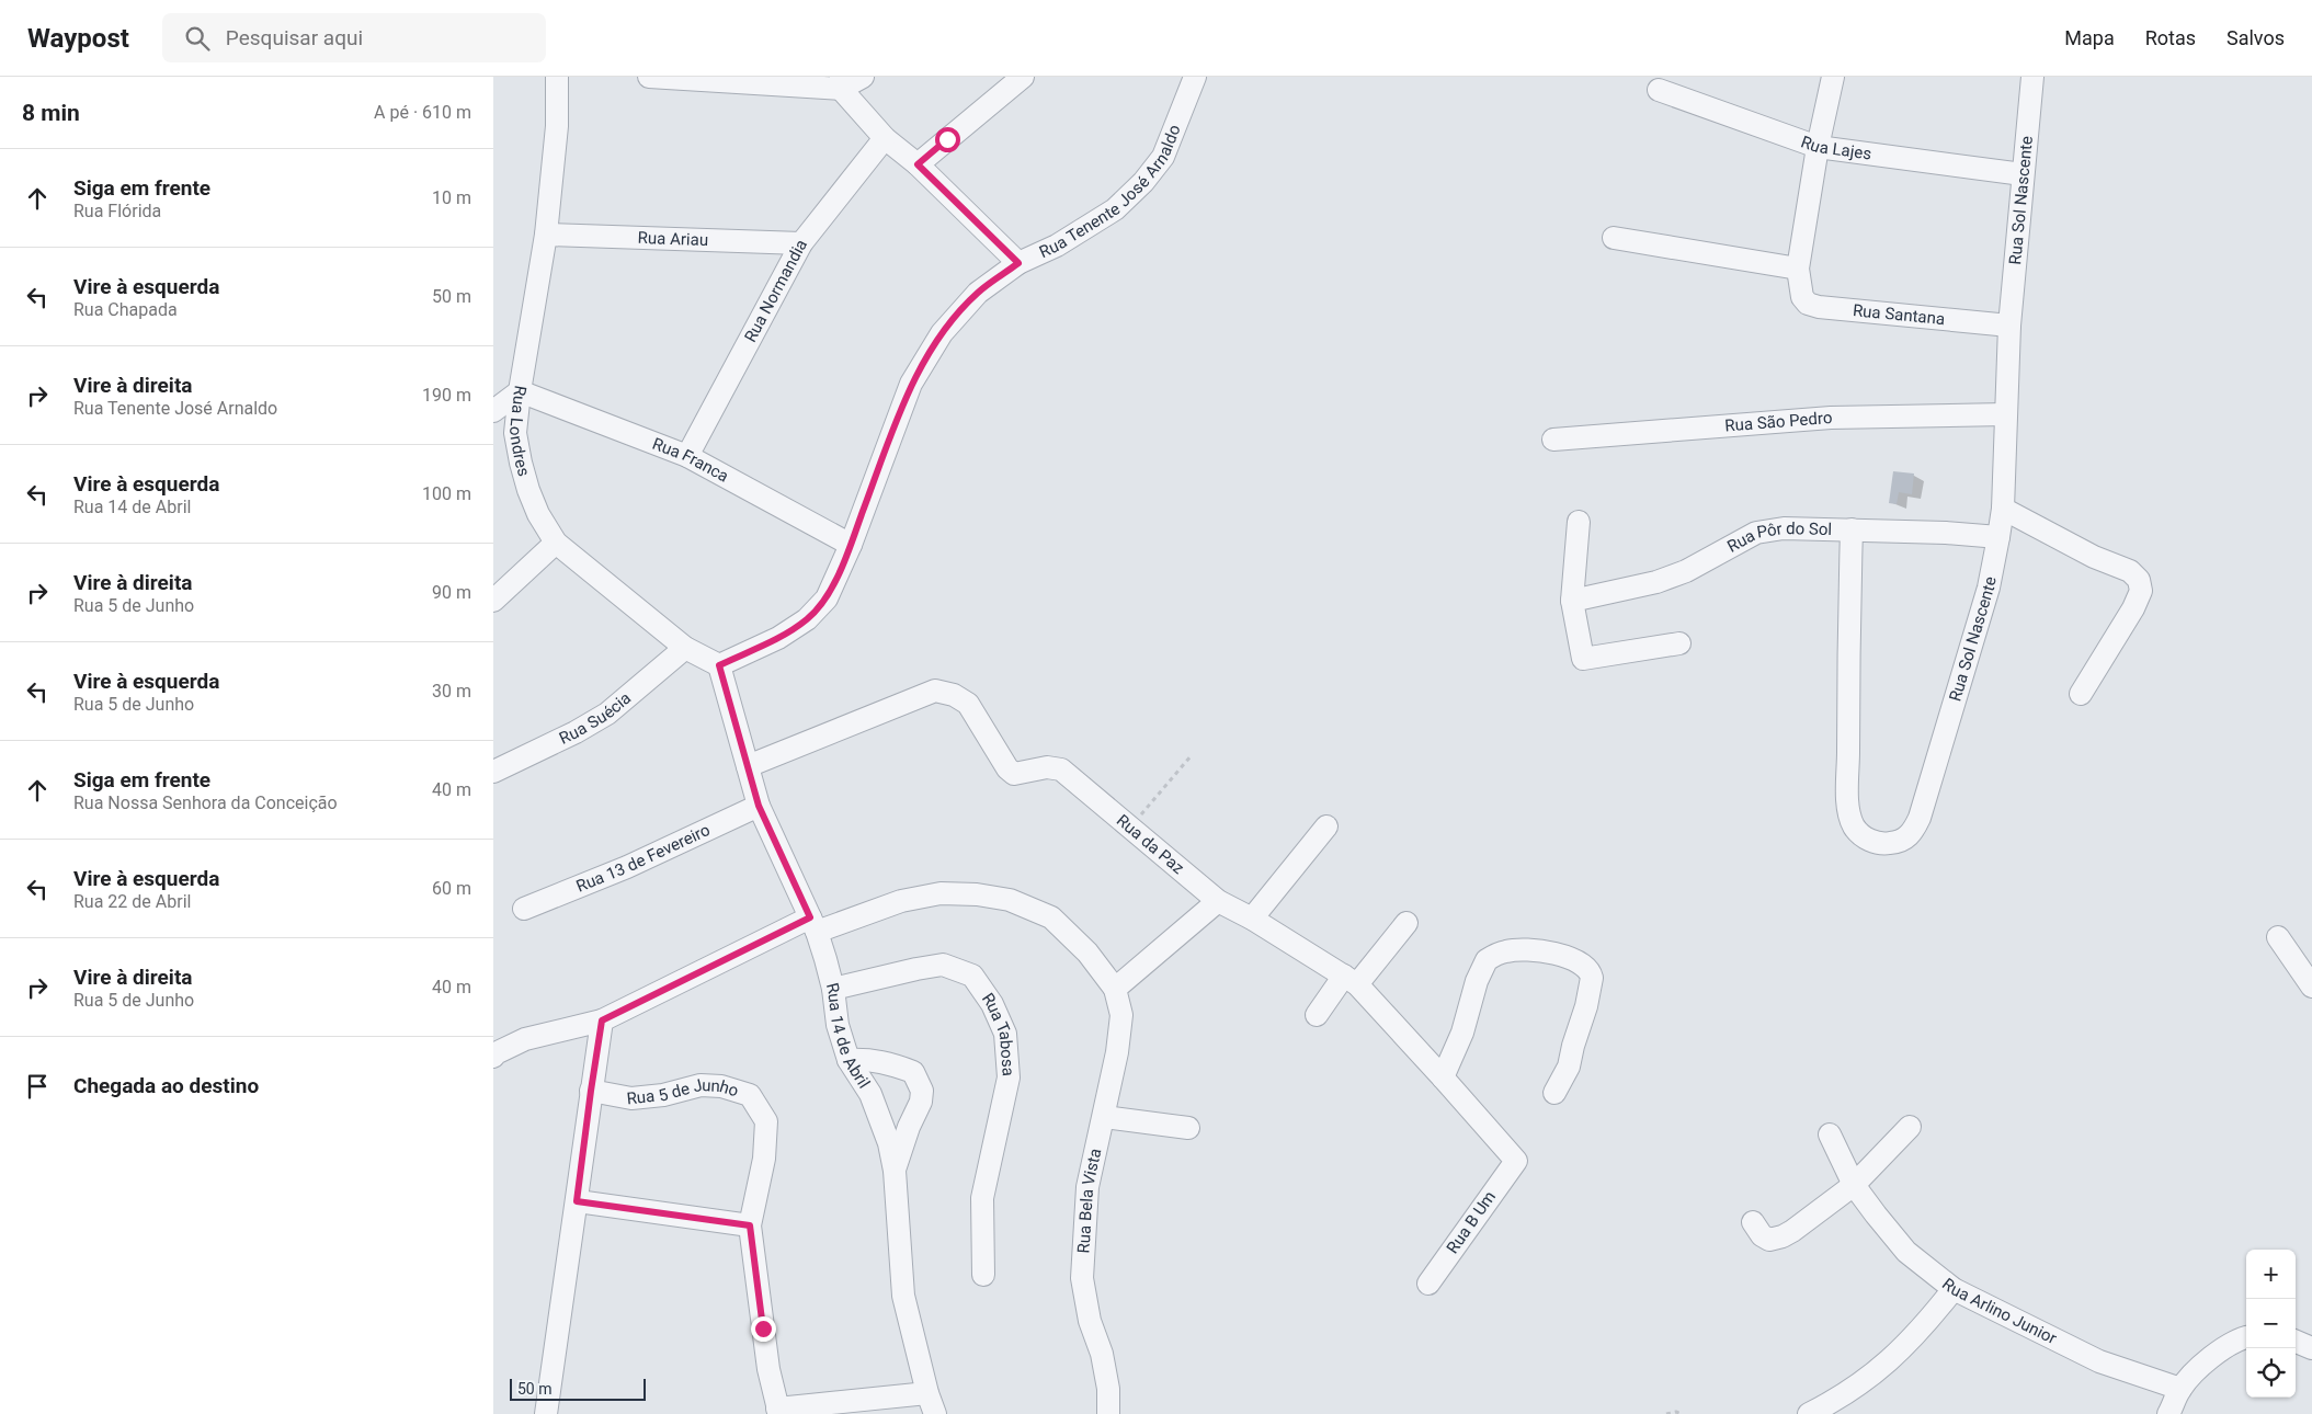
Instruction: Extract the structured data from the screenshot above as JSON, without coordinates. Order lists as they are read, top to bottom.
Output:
{
  "streets": {
    "street": [
      "Rua Lajes",
      "Rua Tenente José Arnaldo",
      "Rua Sol Nascente",
      "Rua Ariau",
      "Rua Normandia",
      "Rua Santana",
      "Rua São Pedro",
      "Rua Londres",
      "Rua Franca",
      "Rua Pôr do Sol",
      "Rua Suécia",
      "Rua da Paz",
      "Rua 13 de Fevereiro",
      "Rua 14 de Abril",
      "Rua Tabosa",
      "Rua 5 de Junho",
      "Rua Bela Vista",
      "Rua B Um",
      "Rua Arlino Junior"
    ]
  },
  "crossings": [
    ["Rua Lajes", "Rua Sol Nascente"],
    ["Rua Tenente José Arnaldo", "Rua Londres"],
    ["Rua Tenente José Arnaldo", "Rua Franca"],
    ["Rua Tenente José Arnaldo", "Rua 14 de Abril"],
    ["Rua Sol Nascente", "Rua Santana"],
    ["Rua Sol Nascente", "Rua São Pedro"],
    ["Rua Sol Nascente", "Rua Pôr do Sol"],
    ["Rua Ariau", "Rua Normandia"],
    ["Rua Ariau", "Rua Londres"],
    ["Rua Normandia", "Rua Franca"],
    ["Rua Londres", "Rua Franca"],
    ["Rua Londres", "Rua Suécia"],
    ["Rua Londres", "Rua 14 de Abril"],
    ["Rua da Paz", "Rua 14 de Abril"],
    ["Rua da Paz", "Rua B Um"],
    ["Rua 13 de Fevereiro", "Rua 14 de Abril"],
    ["Rua 14 de Abril", "Rua Tabosa"],
    ["Rua 14 de Abril", "Rua Bela Vista"]
  ],
  "scale_bar": "50 m",
  "page": {
    "header": "Waypost",
    "search": "Pesquisar aqui",
    "nav": ["Mapa", "Rotas", "Salvos"],
    "heading": ["8 min", "A pé · 610 m"],
    "list": [
      ["Siga em frente", "Rua Flórida", "10 m"],
      ["Vire à esquerda", "Rua Chapada", "50 m"],
      ["Vire à direita", "Rua Tenente José Arnaldo", "190 m"],
      ["Vire à esquerda", "Rua 14 de Abril", "100 m"],
      ["Vire à direita", "Rua 5 de Junho", "90 m"],
      ["Vire à esquerda", "Rua 5 de Junho", "30 m"],
      ["Siga em frente", "Rua Nossa Senhora da Conceição", "40 m"],
      ["Vire à esquerda", "Rua 22 de Abril", "60 m"],
      ["Vire à direita", "Rua 5 de Junho", "40 m"],
      "Chegada ao destino"
    ],
    "map_buttons": ["+", "−"],
    "scale": "50 m"
  }
}
